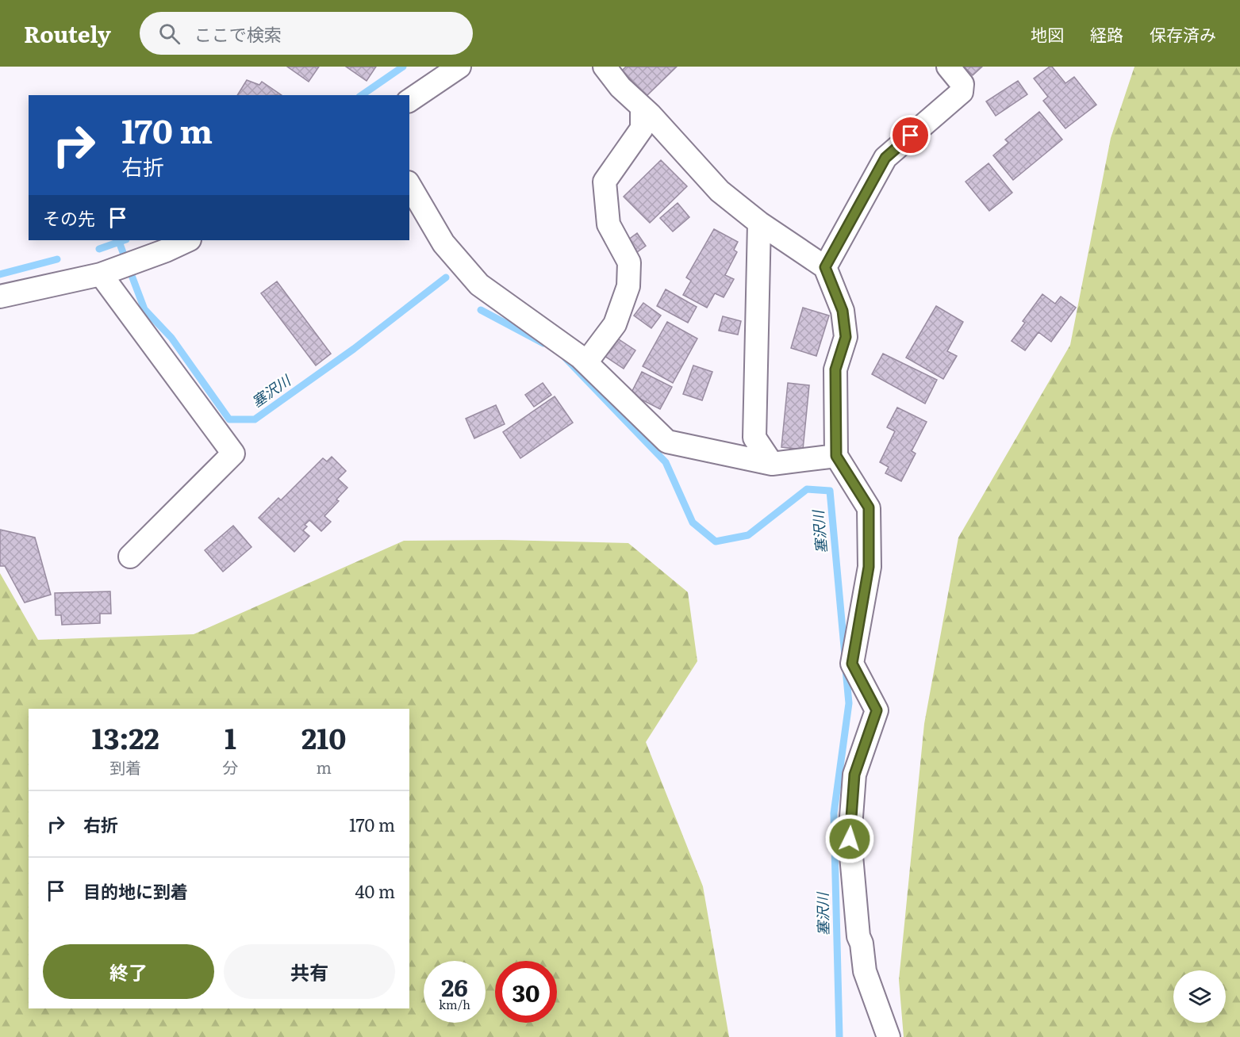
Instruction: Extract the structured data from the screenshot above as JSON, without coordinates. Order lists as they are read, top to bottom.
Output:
{
  "water": ["塞沢川"],
  "page": {
    "header": "Routely",
    "search": "ここで検索",
    "nav": ["地図", "経路", "保存済み"],
    "turn": ["170 m", "右折"],
    "then": "その先",
    "eta": [
      "13:22",
      "到着",
      "1",
      "分",
      "210",
      "m"
    ],
    "list": [
      {
        "name": "右折",
        "value": "170 m"
      },
      {
        "name": "目的地に到着",
        "value": "40 m"
      }
    ],
    "buttons": ["終了", "共有"],
    "speed": "26 km/h",
    "limit": "30"
  }
}
